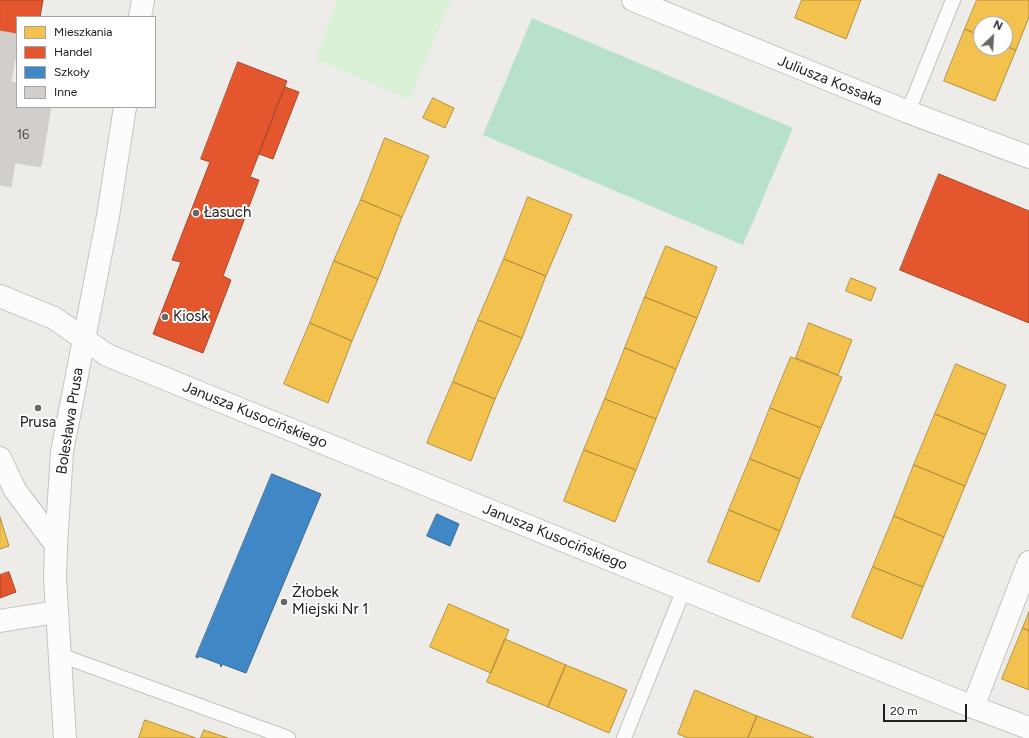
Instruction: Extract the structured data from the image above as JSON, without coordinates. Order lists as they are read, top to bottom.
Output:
{
  "streets": {
    "street": ["Juliusza Kossaka", "Janusza Kusocińskiego", "Bolesława Prusa"]
  },
  "crossings": [
    ["Janusza Kusocińskiego", "Bolesława Prusa"]
  ],
  "places": [
    "Łasuch",
    "Kiosk",
    "Prusa",
    "Żłobek Miejski Nr 1"
  ],
  "house_numbers": ["16"],
  "legend": [
    "Mieszkania",
    "Handel",
    "Szkoły",
    "Inne"
  ],
  "scale_bar": "20 m",
  "north": "top right"
}
